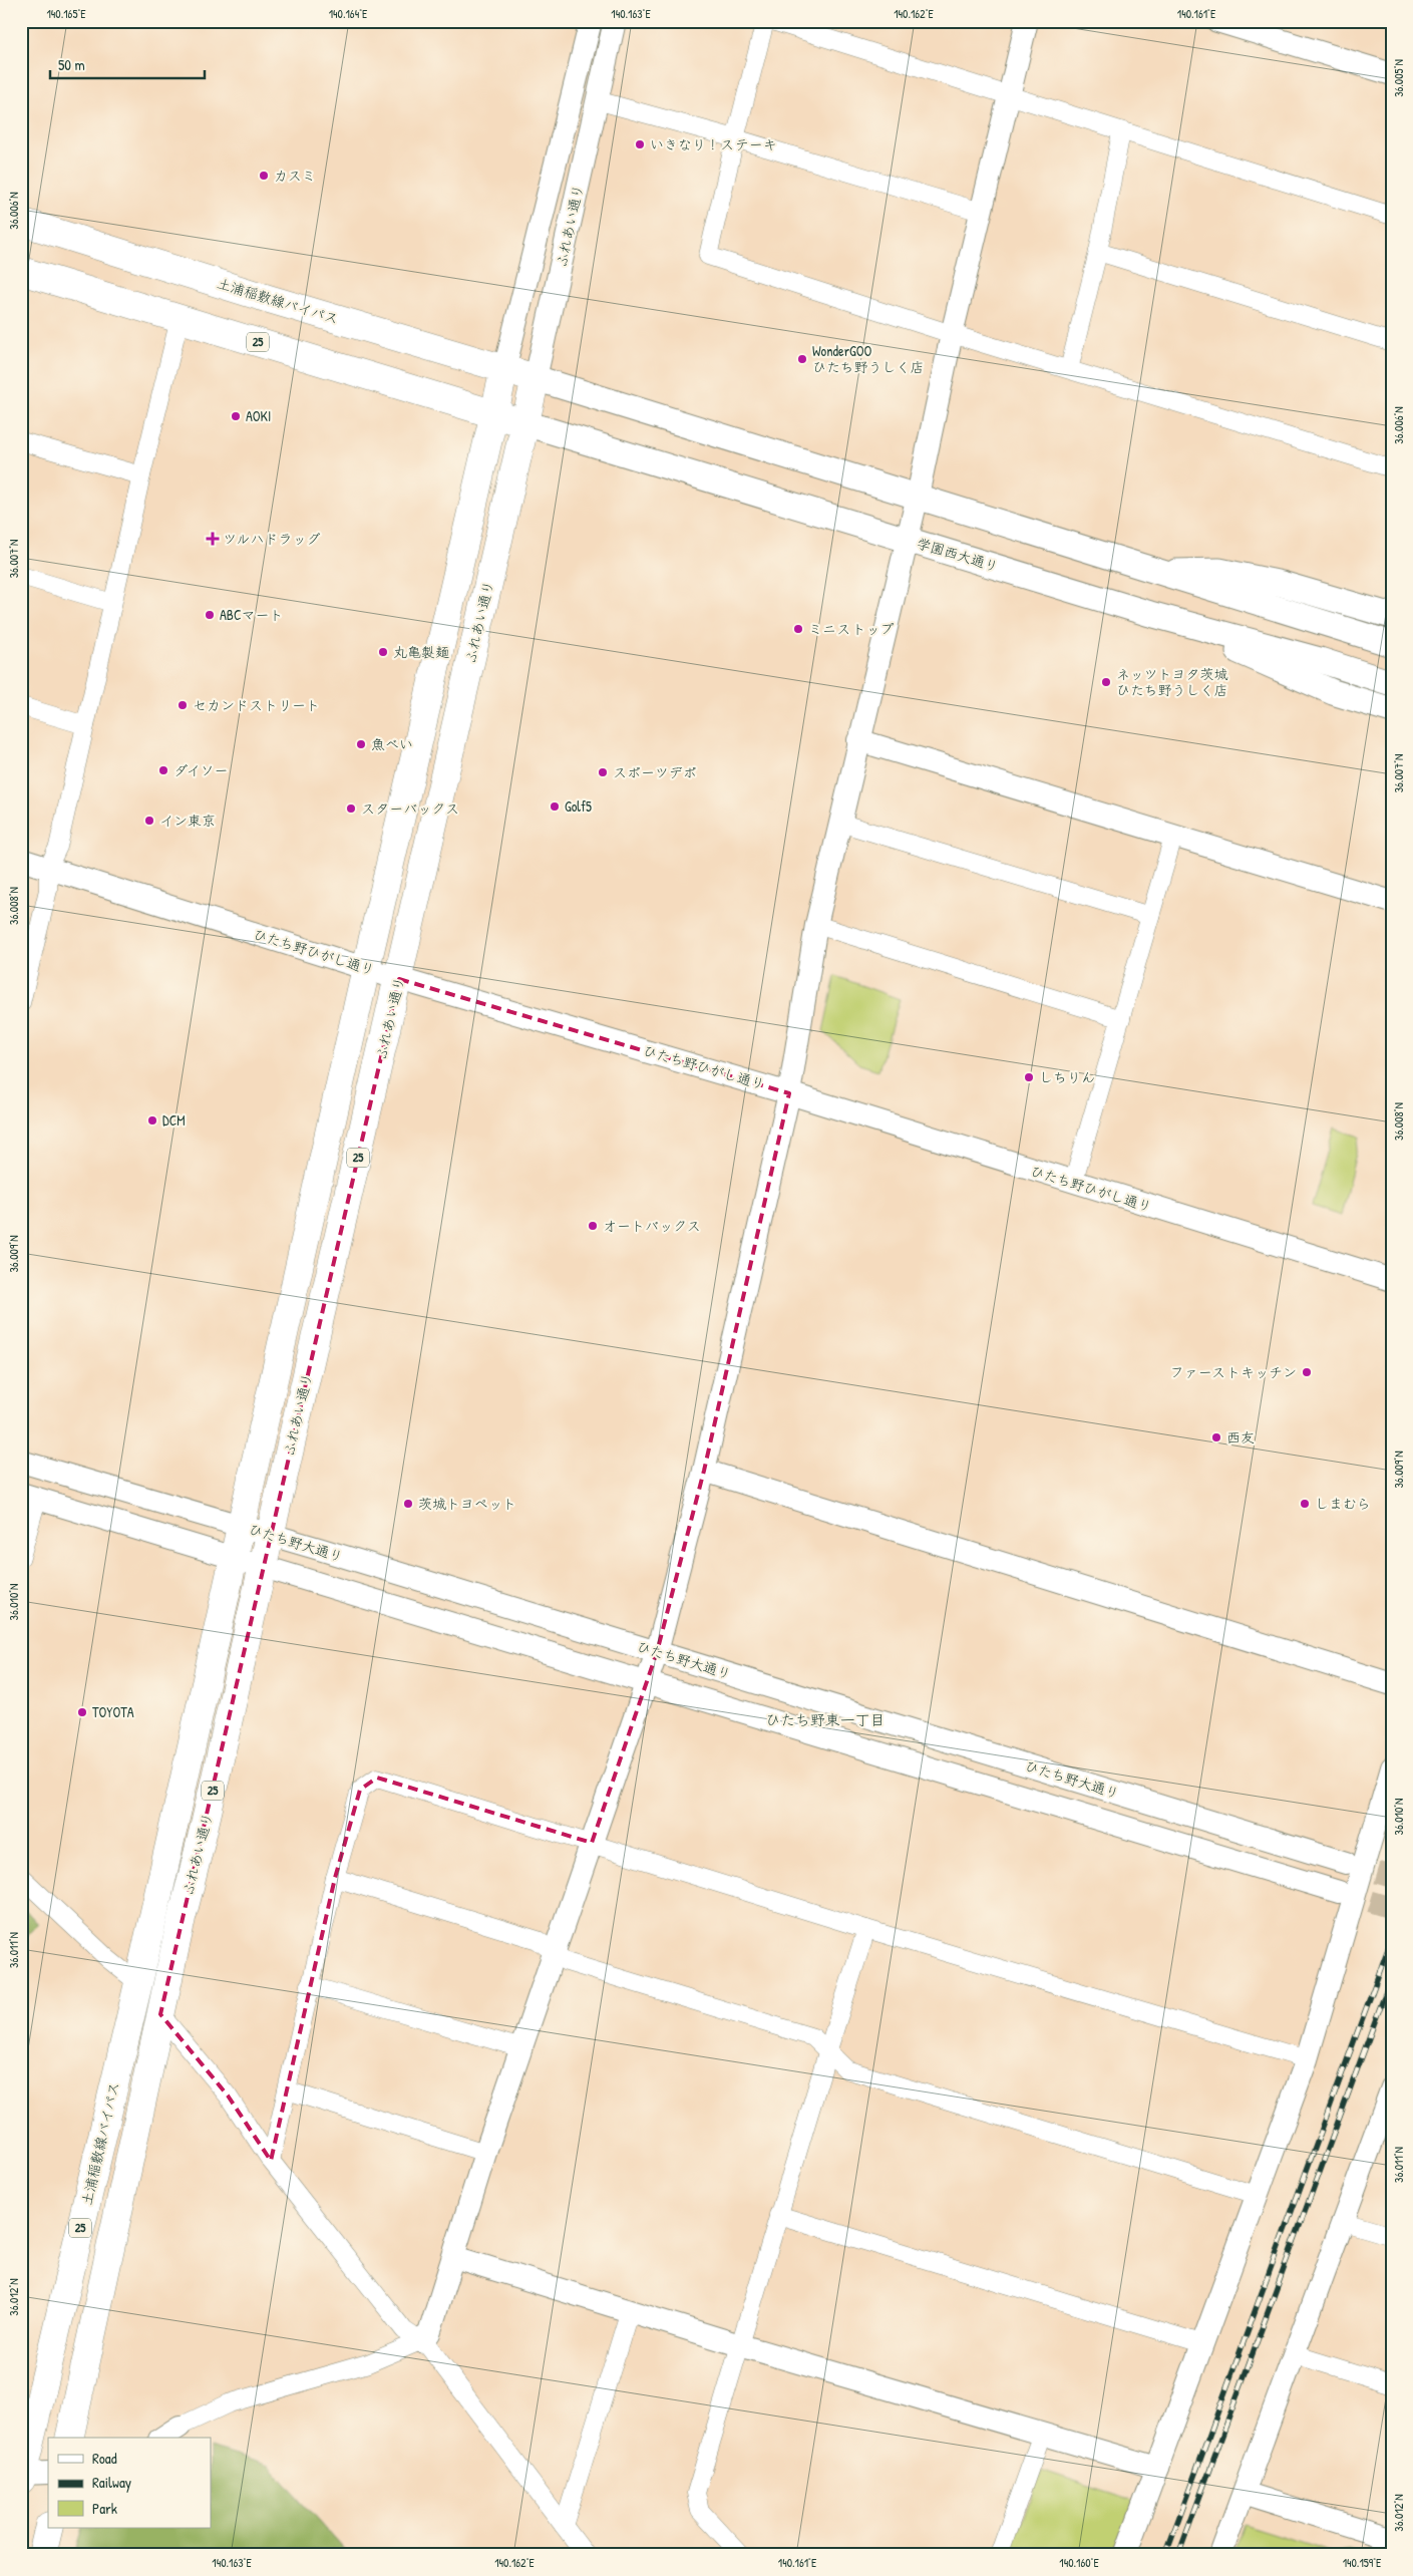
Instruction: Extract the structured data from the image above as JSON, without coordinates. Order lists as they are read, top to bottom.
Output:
{
  "streets": {
    "main road": [
      "ふれあい通り",
      "土浦稲敷線バイパス",
      "25",
      "学園西大通り"
    ],
    "street": ["ひたち野ひがし通り", "ひたち野大通り"]
  },
  "crossings": [
    ["ふれあい通り", "土浦稲敷線バイパス"],
    ["ふれあい通り", "25"],
    ["ふれあい通り", "学園西大通り"],
    ["ふれあい通り", "ひたち野ひがし通り"],
    ["ふれあい通り", "ひたち野大通り"]
  ],
  "districts": ["ひたち野東一丁目"],
  "places": {
    "other": [
      "いきなり！ステーキ",
      "カスミ",
      "WonderGOO ひたち野うしく店",
      "AOKI",
      "ABCマート",
      "ミニストップ",
      "丸亀製麺",
      "ネッツトヨタ茨城 ひたち野うしく店",
      "セカンドストリート",
      "魚べい",
      "ダイソー",
      "スポーツデポ",
      "Golf5",
      "スターバックス",
      "イン東京",
      "しちりん",
      "DCM",
      "オートバックス",
      "ファーストキッチン",
      "西友",
      "茨城トヨペット",
      "しまむら",
      "TOYOTA"
    ],
    "health": ["ツルハドラッグ"]
  },
  "legend": ["Road", "Railway", "Park"],
  "scale_bar": "50 m",
  "coordinates": [
    "140.165°E",
    "140.164°E",
    "140.163°E",
    "140.162°E",
    "140.161°E",
    "36.005°N",
    "36.006°N",
    "36.007°N",
    "36.008°N",
    "36.009°N",
    "36.010°N",
    "36.011°N",
    "36.012°N",
    "140.160°E",
    "140.159°E"
  ]
}
